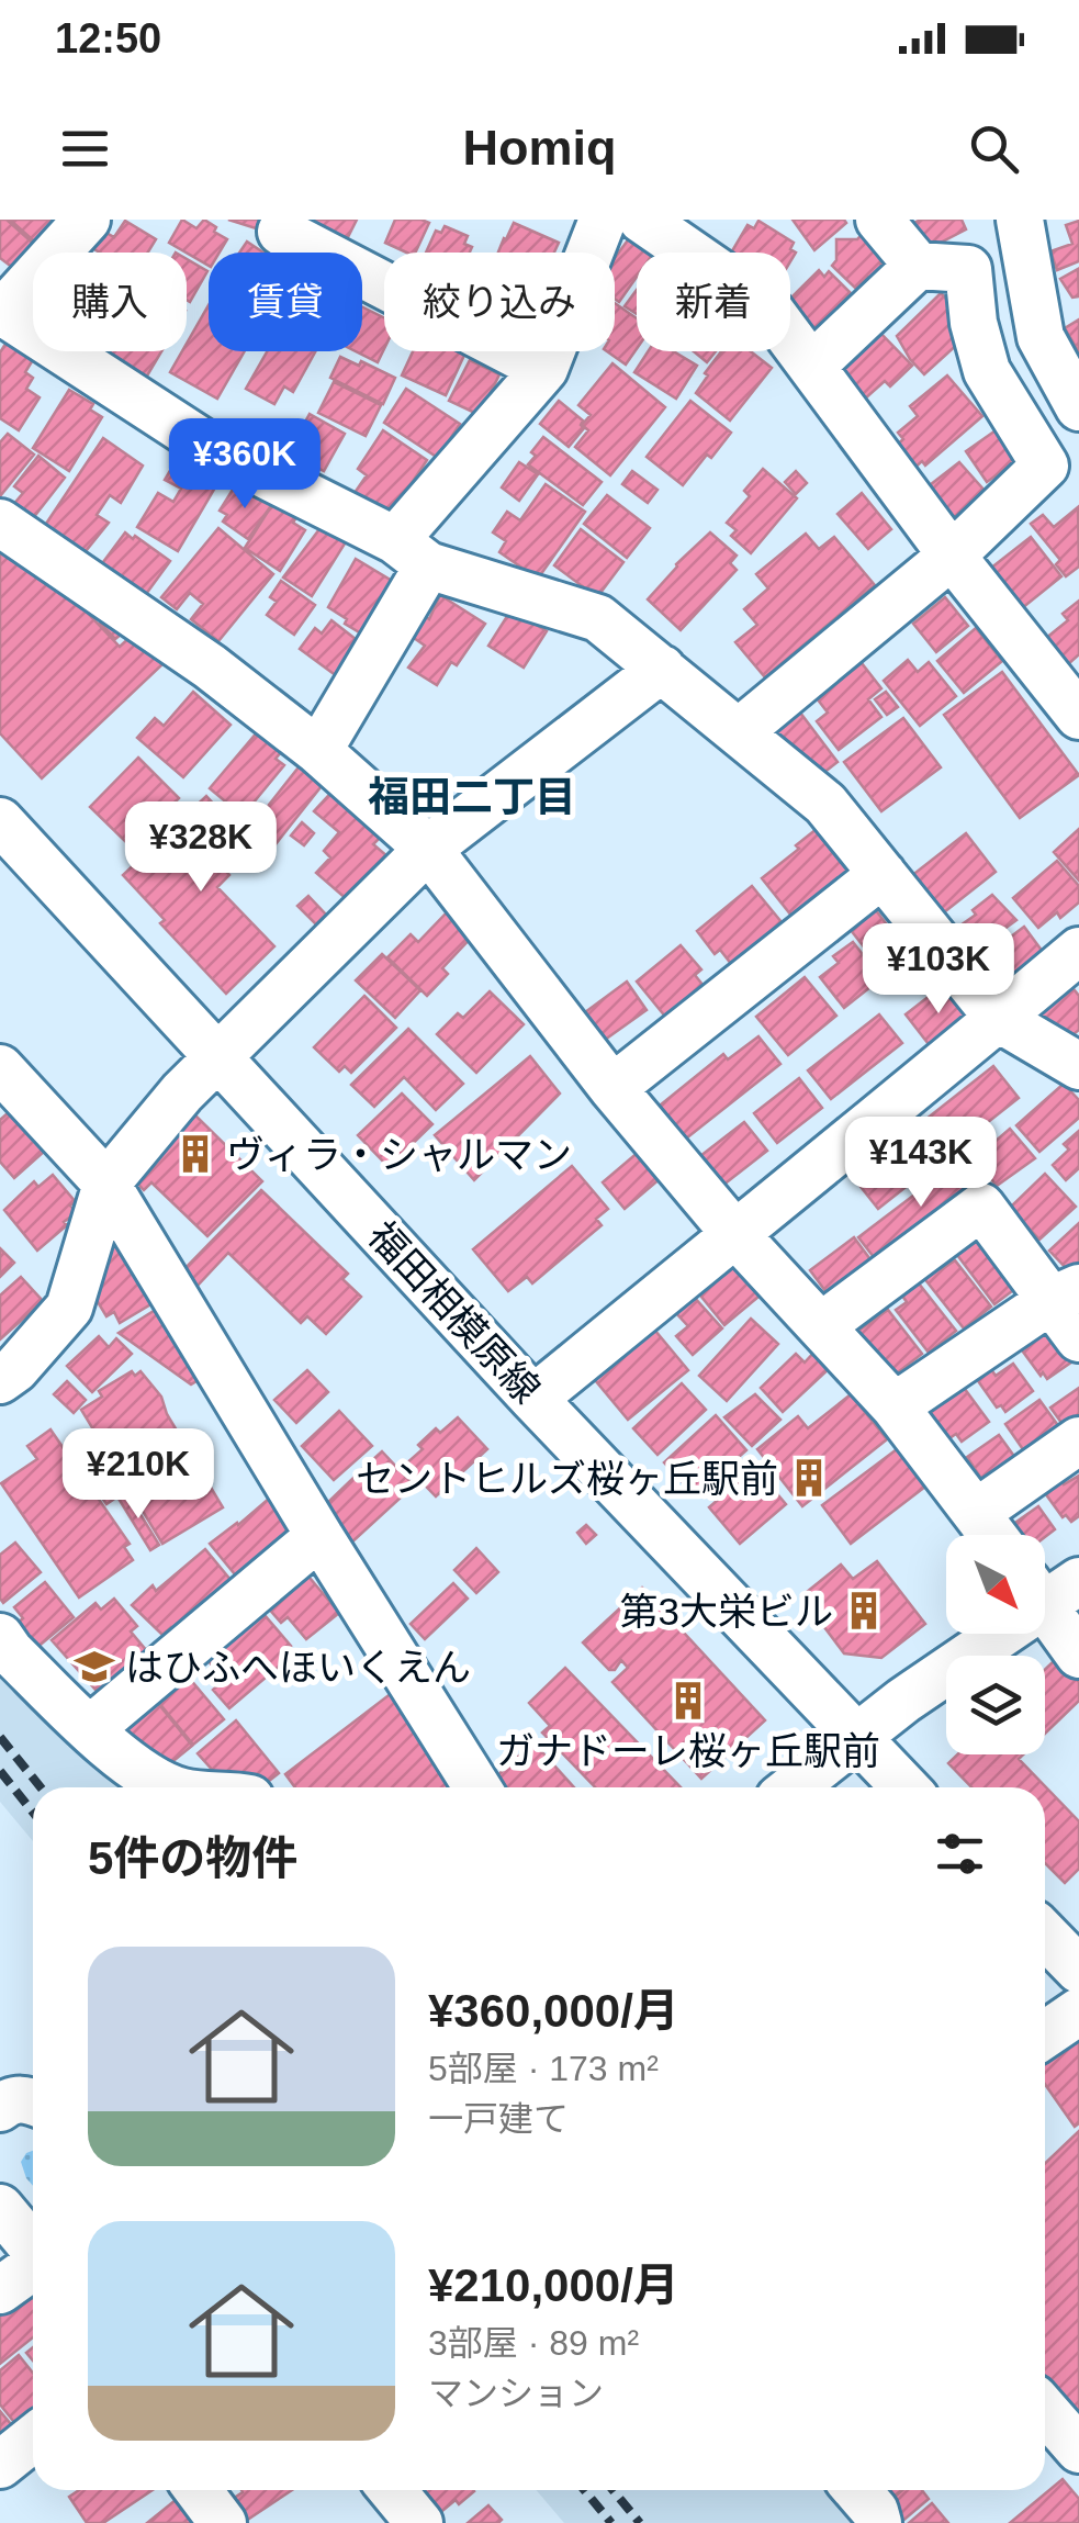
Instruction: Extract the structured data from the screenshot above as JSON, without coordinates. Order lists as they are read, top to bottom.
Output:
{
  "streets": {
    "street": ["福田相模原線"]
  },
  "districts": ["福田二丁目"],
  "places": {
    "building": [
      "ヴィラ・シャルマン",
      "セントヒルズ桜ヶ丘駅前",
      "第3大栄ビル",
      "ガナドーレ桜ヶ丘駅前"
    ],
    "school or university": ["はひふへほいくえん"]
  },
  "north": "bottom right",
  "page": {
    "status": "12:50",
    "header": "Homiq",
    "chip": [
      "購入",
      "賃貸",
      "絞り込み",
      "新着"
    ],
    "price": [
      "¥360K",
      "¥328K",
      "¥103K",
      "¥143K",
      "¥210K"
    ],
    "heading": "5件の物件",
    "list": [
      {
        "name": "¥360,000/月",
        "note": "5部屋 · 173 m² · 一戸建て"
      },
      {
        "name": "¥210,000/月",
        "note": "3部屋 · 89 m² · マンション"
      }
    ]
  }
}
